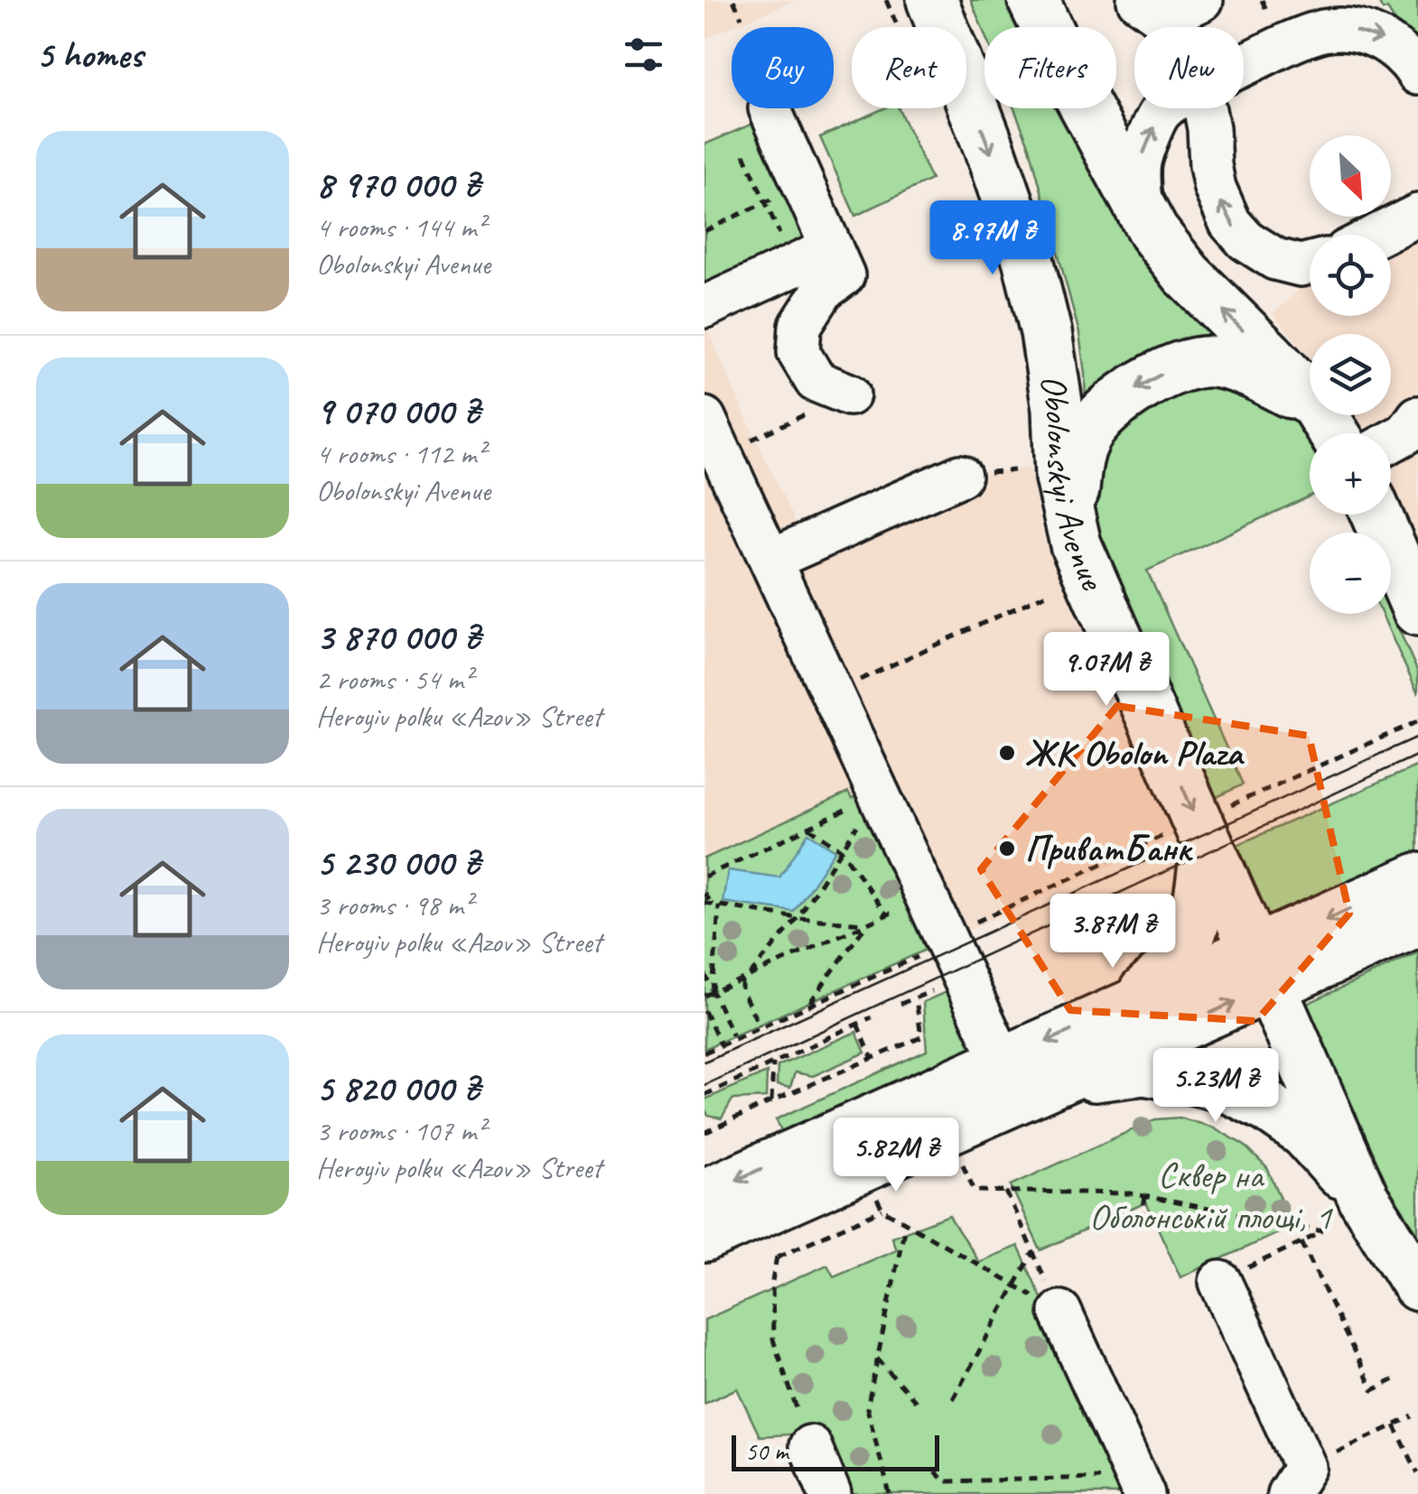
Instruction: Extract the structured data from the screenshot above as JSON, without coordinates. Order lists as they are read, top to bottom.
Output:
{
  "streets": {
    "main road": ["Obolonskyi Avenue"]
  },
  "parks": ["Сквер на Оболонській площі, 1"],
  "places": ["ЖК Obolon Plaza", "ПриватБанк"],
  "scale_bar": "50 m",
  "north": "bottom right",
  "page": {
    "heading": "5 homes",
    "chip": [
      "Buy",
      "Rent",
      "Filters",
      "New"
    ],
    "list": [
      {
        "name": "8 970 000 ₴",
        "note": "4 rooms · 144 m² · Obolonskyi Avenue"
      },
      {
        "name": "9 070 000 ₴",
        "note": "4 rooms · 112 m² · Obolonskyi Avenue"
      },
      {
        "name": "3 870 000 ₴",
        "note": "2 rooms · 54 m² · Heroyiv polku «Azov» Street"
      },
      {
        "name": "5 230 000 ₴",
        "note": "3 rooms · 98 m² · Heroyiv polku «Azov» Street"
      },
      {
        "name": "5 820 000 ₴",
        "note": "3 rooms · 107 m² · Heroyiv polku «Azov» Street"
      }
    ],
    "map_buttons": ["+", "−"],
    "price": [
      "8.97M ₴",
      "9.07M ₴",
      "3.87M ₴",
      "5.23M ₴",
      "5.82M ₴"
    ],
    "scale": "50 m"
  }
}
